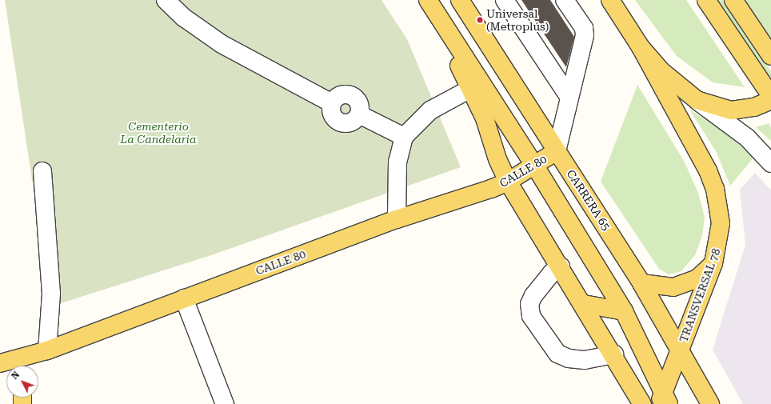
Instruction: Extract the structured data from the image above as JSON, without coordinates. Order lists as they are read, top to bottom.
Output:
{
  "streets": {
    "main road": ["CALLE 80", "CARRERA 65", "TRANSVERSAL 78"]
  },
  "crossings": [
    ["CALLE 80", "CARRERA 65"],
    ["CARRERA 65", "TRANSVERSAL 78"]
  ],
  "parks": ["Cementerio La Candelaria"],
  "places": ["Universal (Metroplús)"],
  "north": "top left"
}
